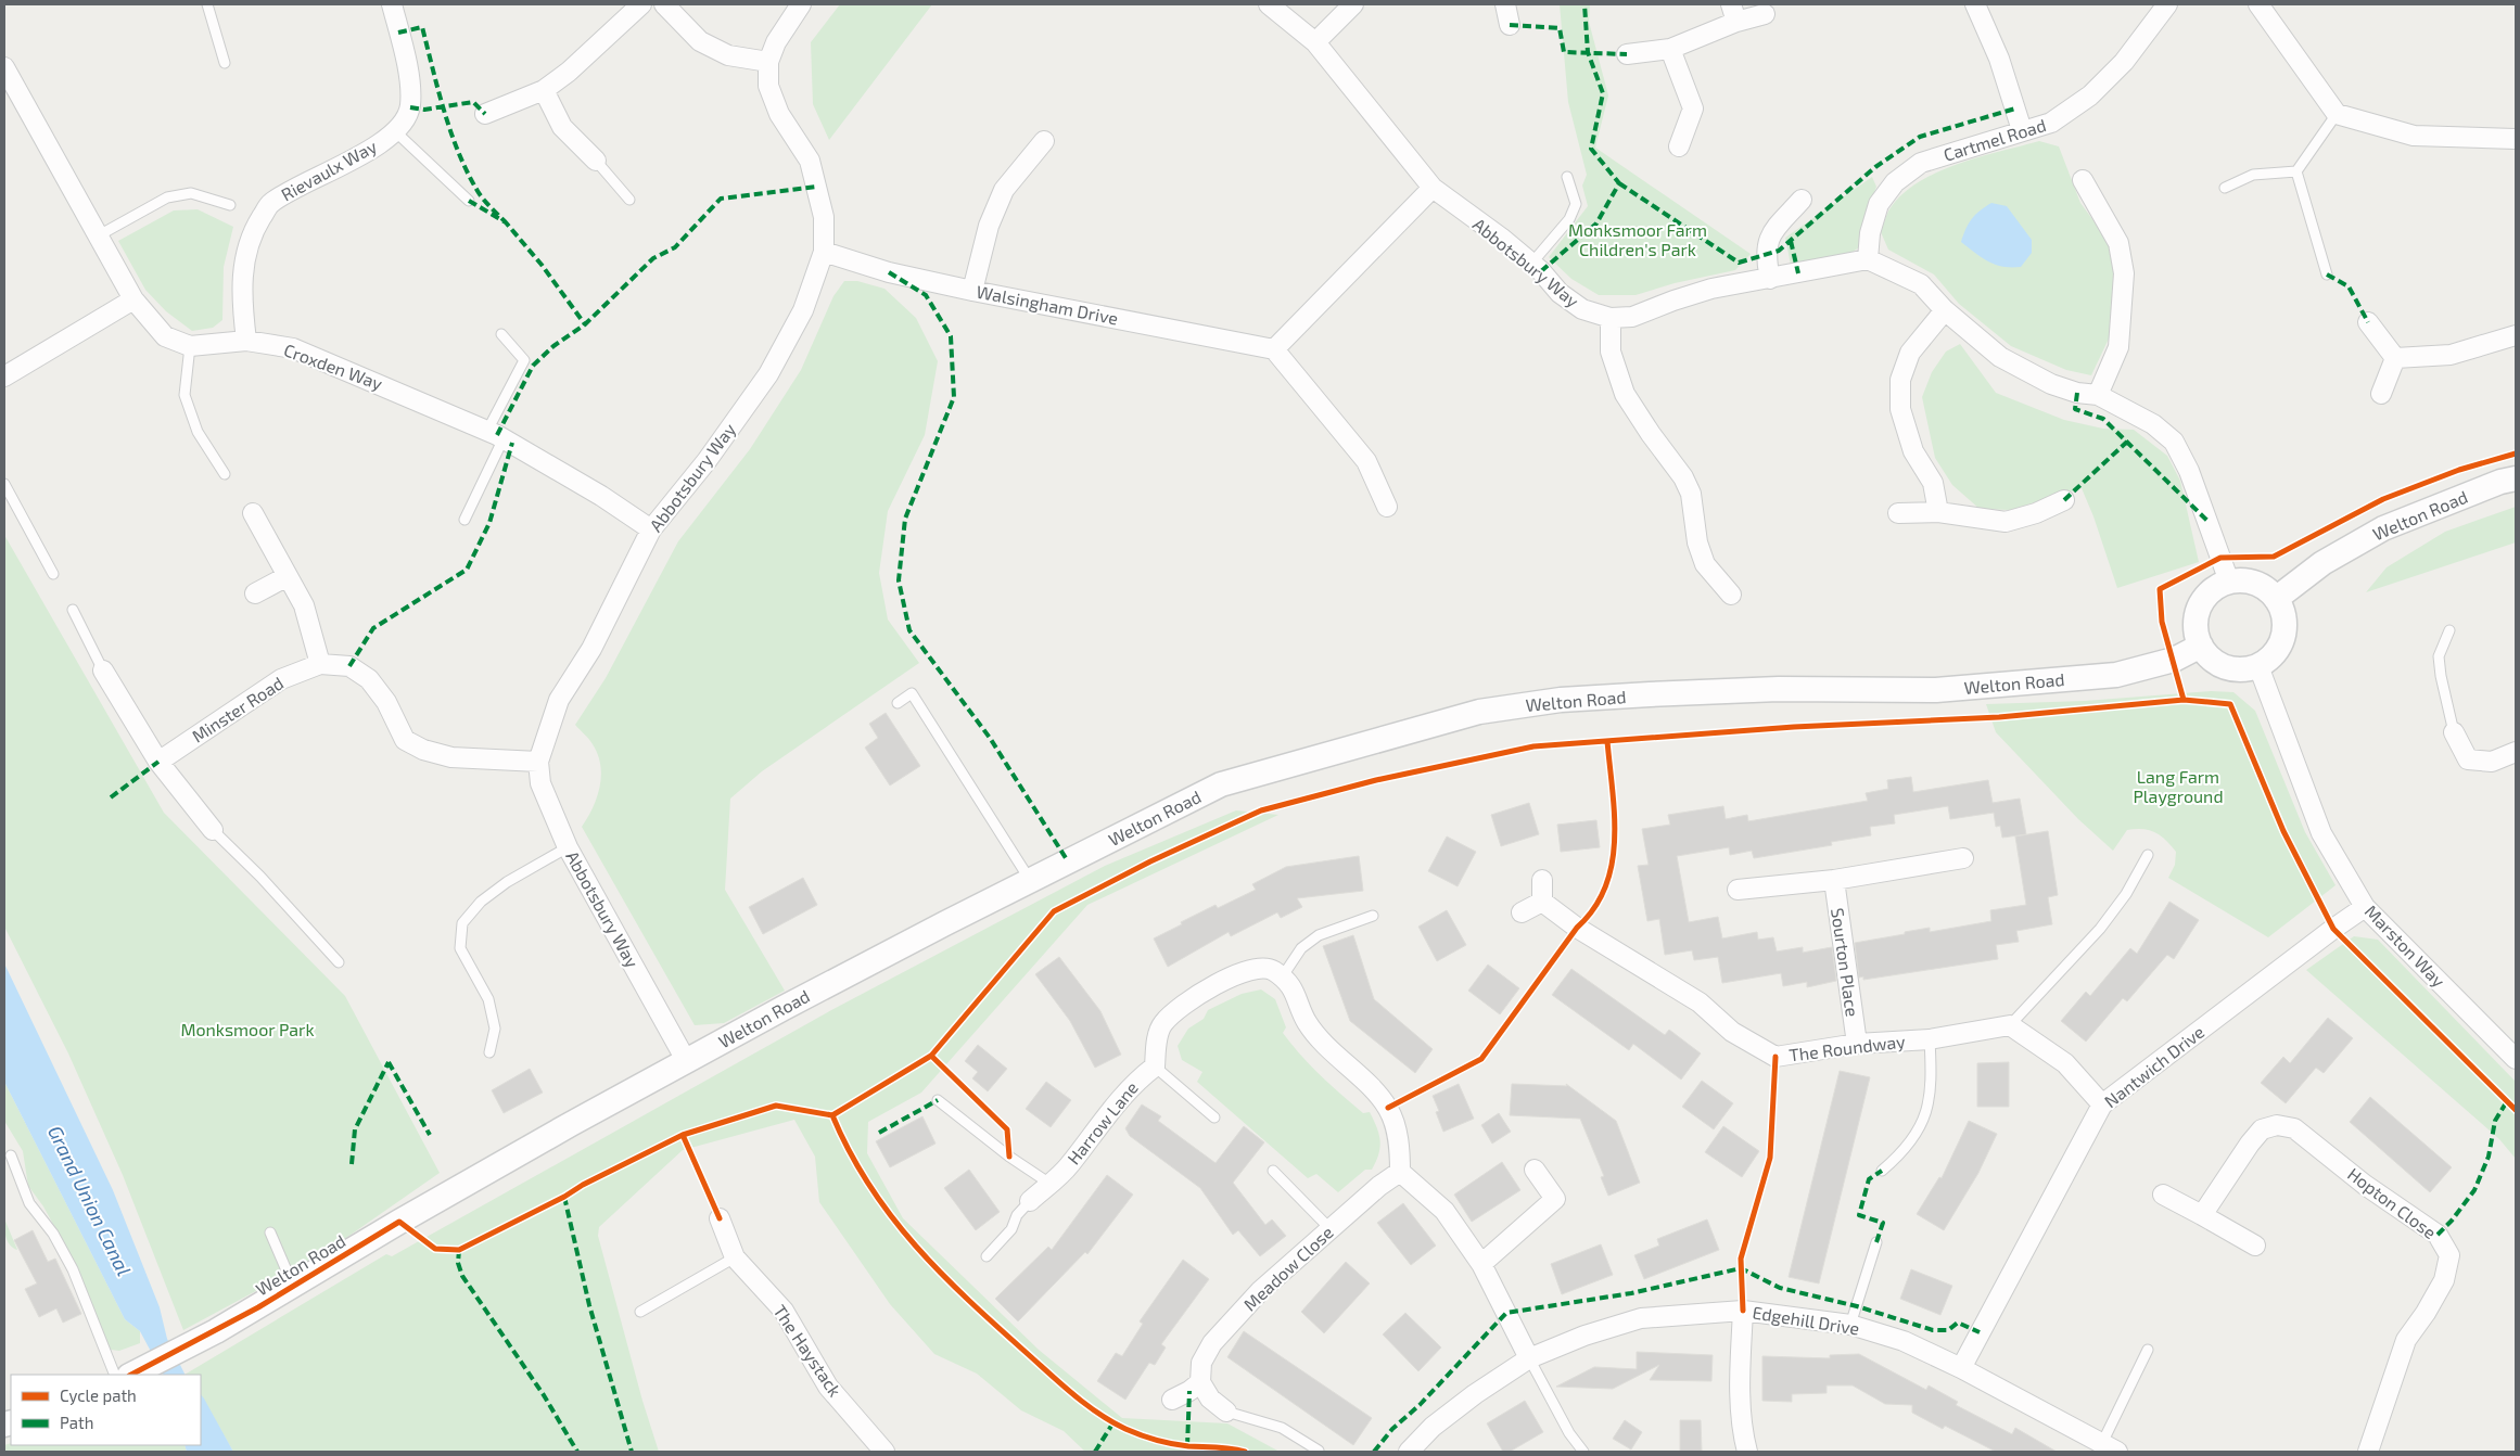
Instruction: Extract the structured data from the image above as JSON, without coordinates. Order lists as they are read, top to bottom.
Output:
{
  "streets": {
    "street": [
      "Cartmel Road",
      "Rievaulx Way",
      "Abbotsbury Way",
      "Walsingham Drive",
      "Croxden Way",
      "Welton Road",
      "Minster Road",
      "Marston Way",
      "Sourton Place",
      "The Roundway",
      "Nantwich Drive",
      "Harrow Lane",
      "Hopton Close",
      "Meadow Close",
      "Edgehill Drive",
      "The Haystack"
    ]
  },
  "crossings": [
    ["Cartmel Road", "Abbotsbury Way"],
    ["Rievaulx Way", "Croxden Way"],
    ["Abbotsbury Way", "Walsingham Drive"],
    ["Abbotsbury Way", "Croxden Way"],
    ["Abbotsbury Way", "Welton Road"],
    ["Abbotsbury Way", "Minster Road"],
    ["Welton Road", "Marston Way"],
    ["Marston Way", "Nantwich Drive"],
    ["Sourton Place", "The Roundway"],
    ["Nantwich Drive", "Edgehill Drive"]
  ],
  "water": ["Grand Union Canal"],
  "parks": ["Monksmoor Farm Children's Park", "Lang Farm Playground", "Monksmoor Park"],
  "legend": ["Cycle path", "Path"]
}
